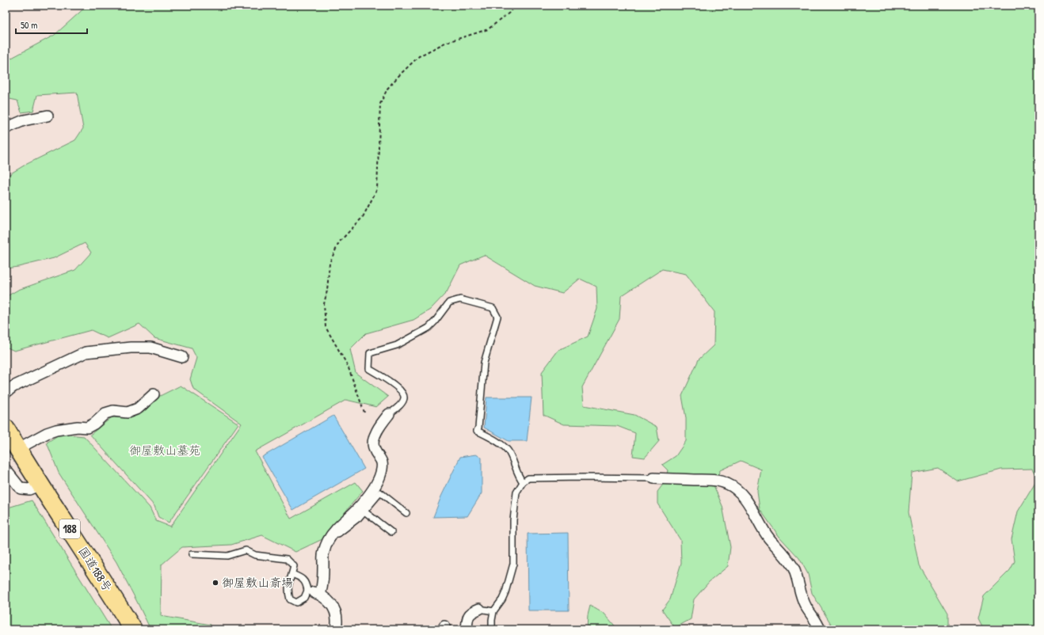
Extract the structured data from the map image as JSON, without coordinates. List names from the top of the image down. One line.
{"streets":{"highway":["188","国道188号"]},"parks":["御屋敷山墓苑"],"places":["御屋敷山斎場"],"scale_bar":"50 m"}
